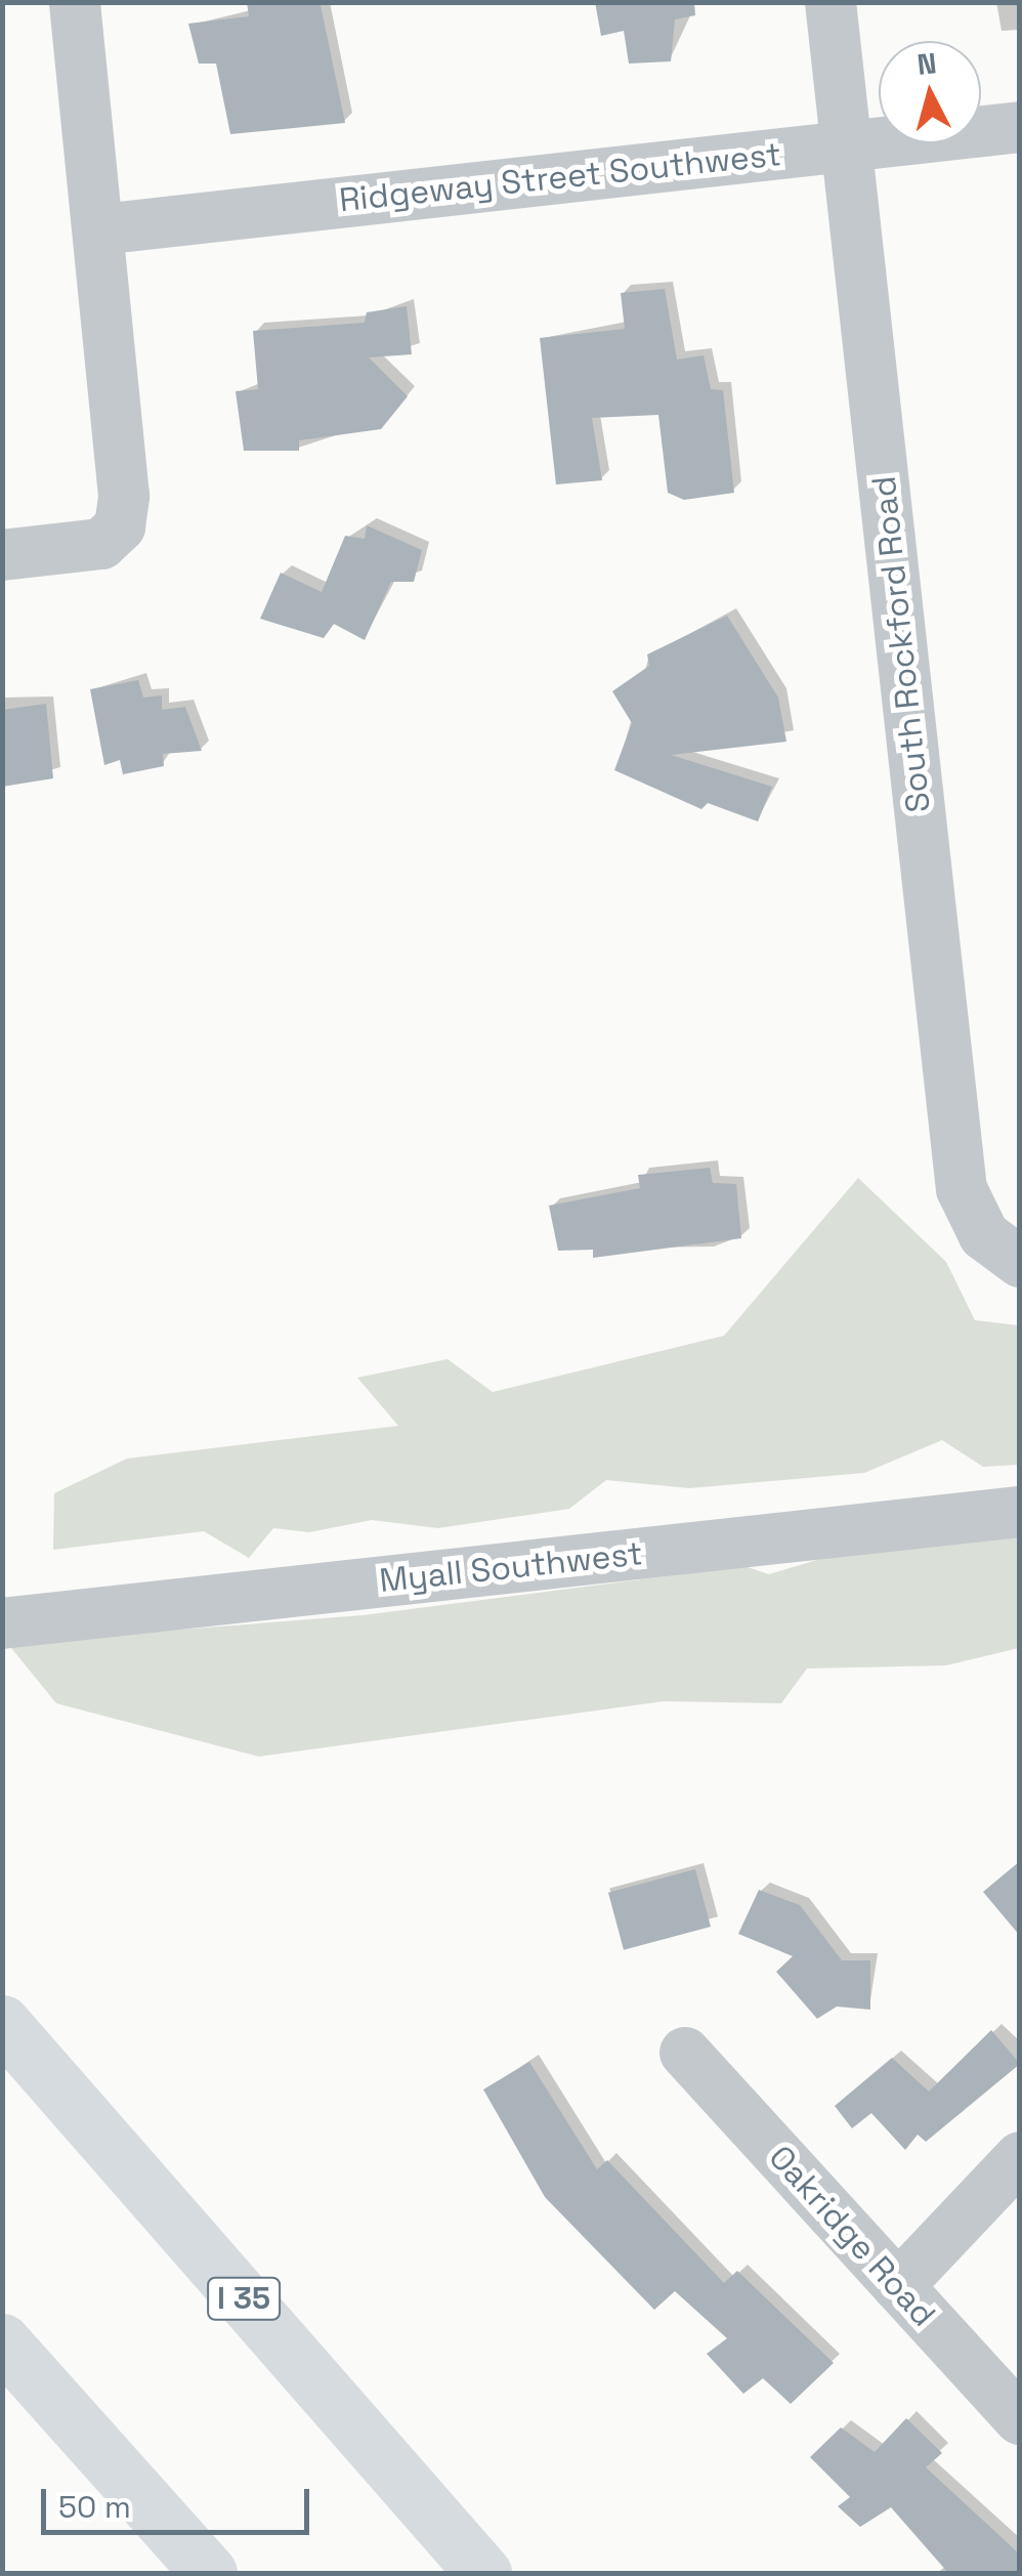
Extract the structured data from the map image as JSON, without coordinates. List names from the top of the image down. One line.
{"streets":{"highway":["I 35"],"street":["Ridgeway Street Southwest","South Rockford Road","Myall Southwest","Oakridge Road"]},"crossings":[["Ridgeway Street Southwest","South Rockford Road"]],"scale_bar":"50 m","north":"top"}
